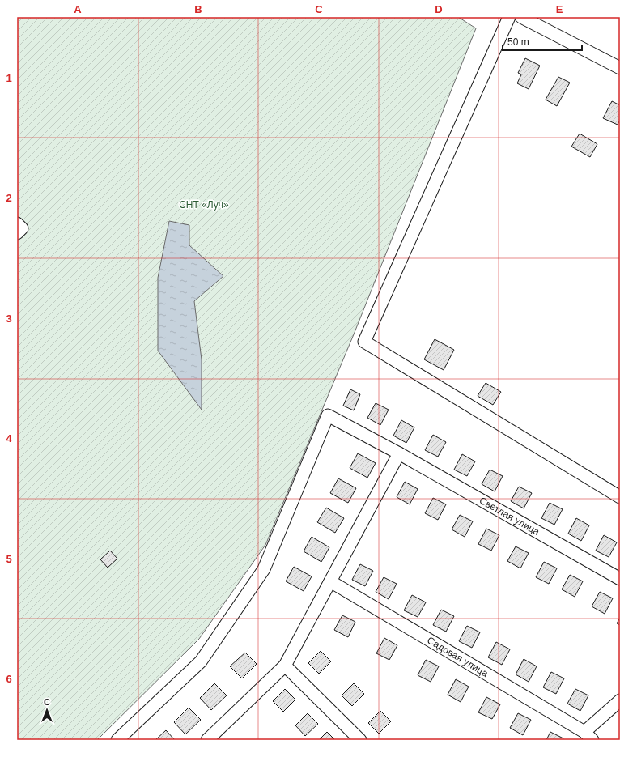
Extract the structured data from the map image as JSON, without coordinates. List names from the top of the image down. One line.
{"streets":{"street":["Светлая улица","Садовая улица"]},"parks":["СНТ «Луч»"],"scale_bar":"50 m","north":"top","grid":{"columns":["A","B","C","D","E"],"rows":["1","2","3","4","5","6"]}}
